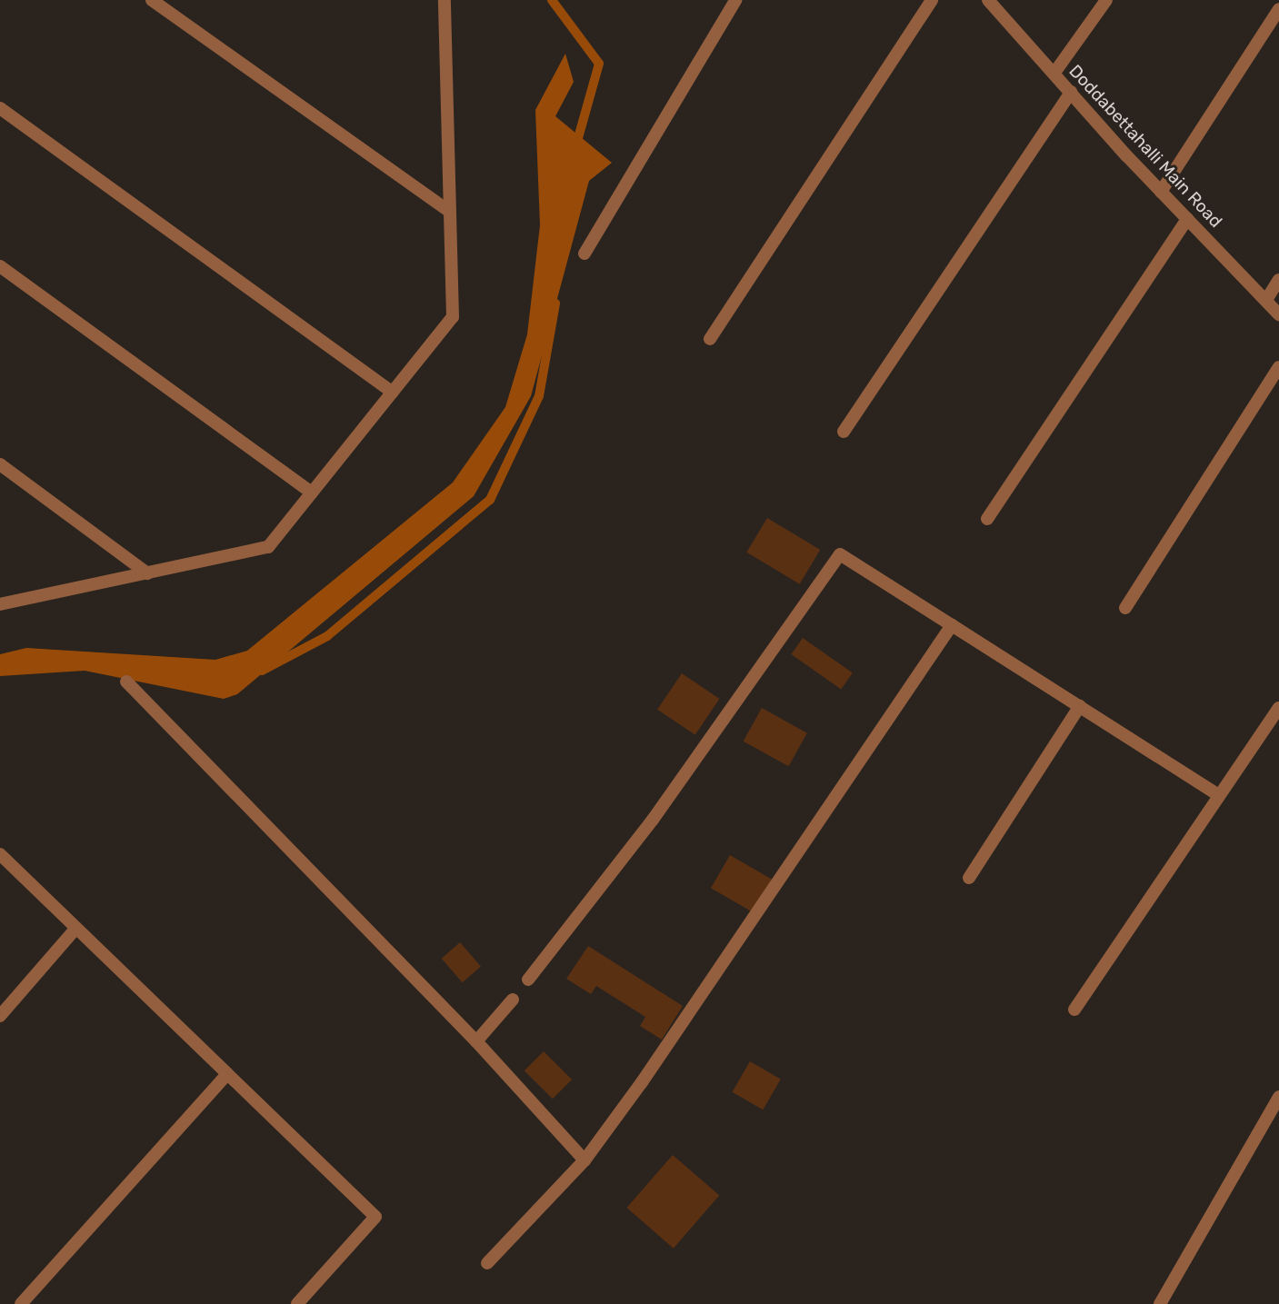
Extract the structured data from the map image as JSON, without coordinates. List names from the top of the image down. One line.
{"streets":{"street":["Doddabettahalli Main Road"]}}
